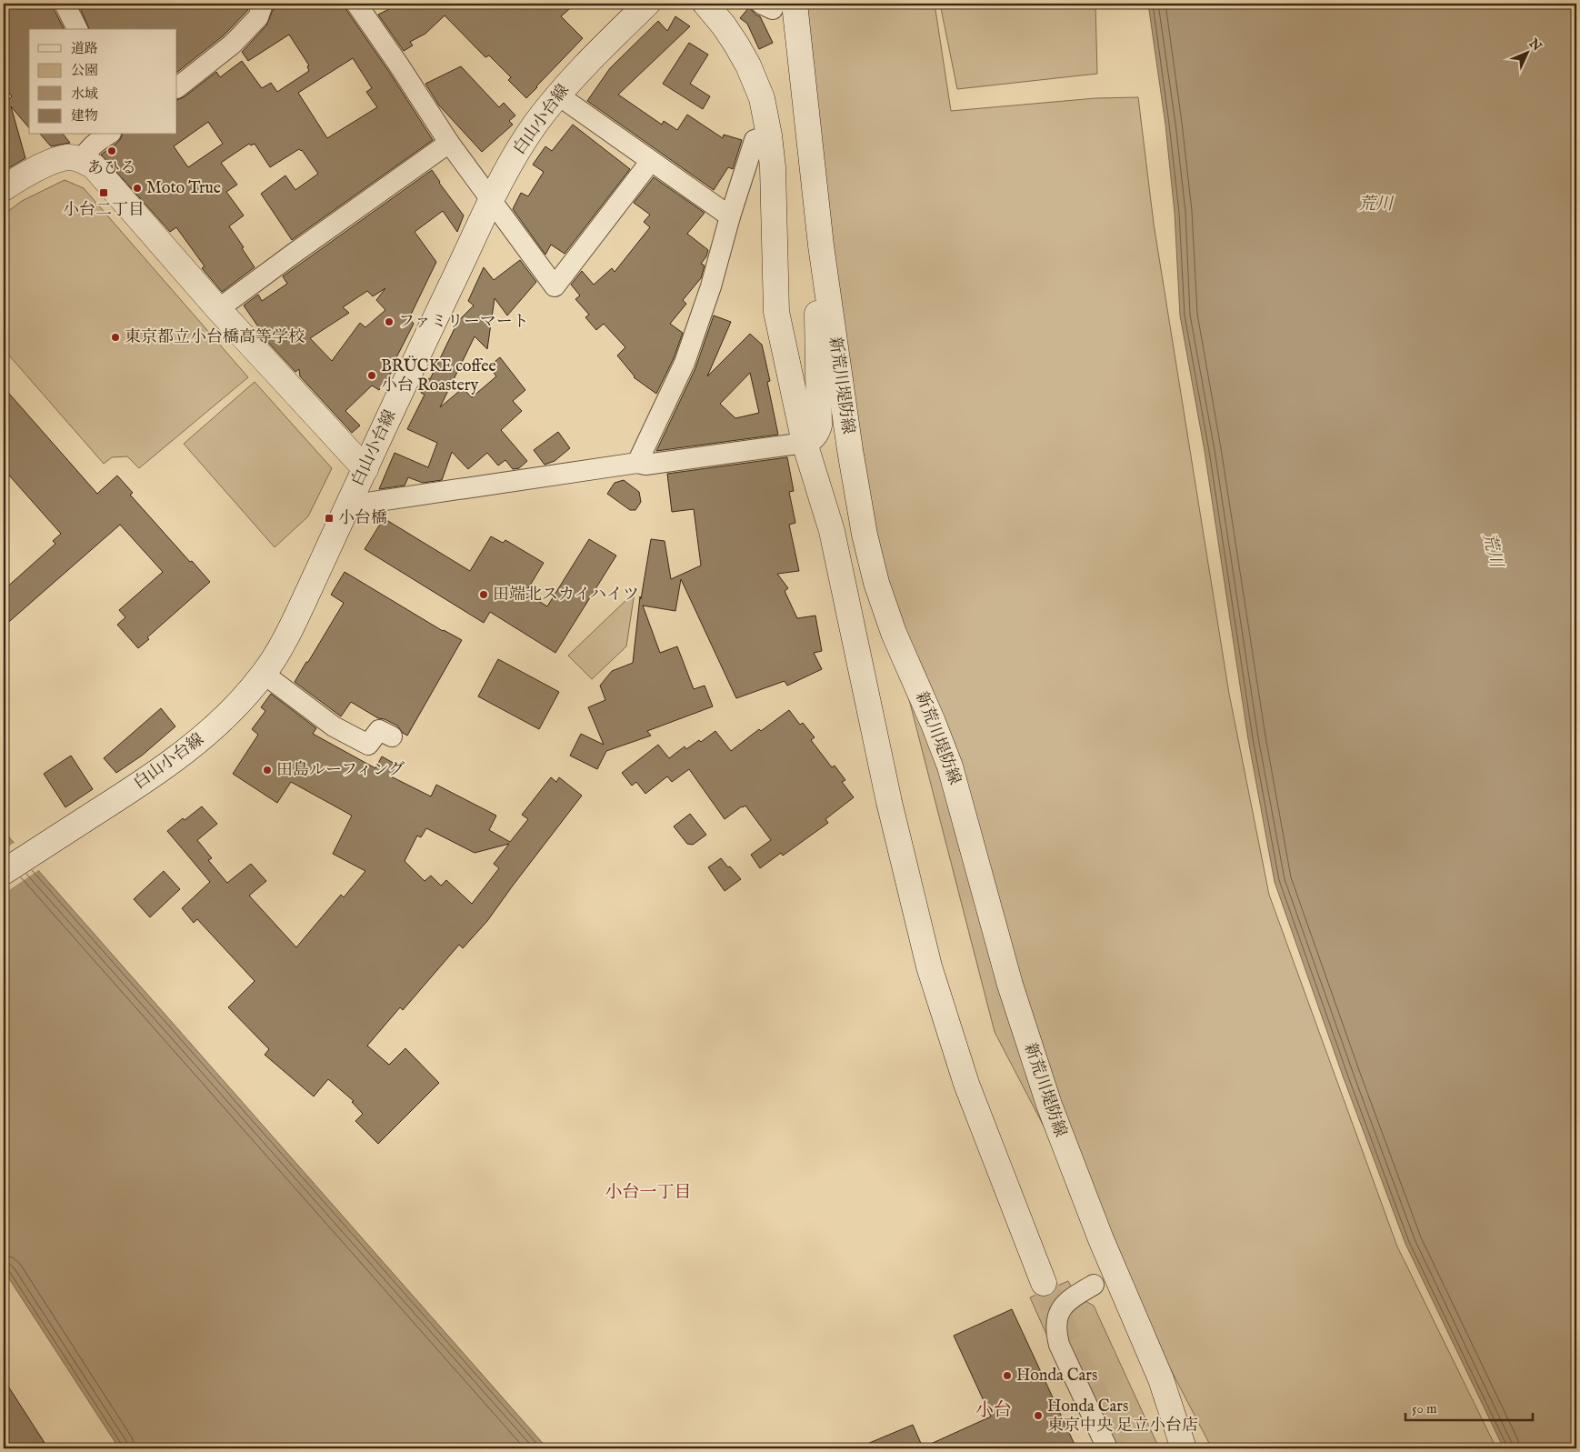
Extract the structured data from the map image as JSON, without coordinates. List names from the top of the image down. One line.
{"streets":{"main road":["白山小台線","新荒川堤防線"]},"districts":["小台一丁目","小台"],"water":["荒川"],"places":{"other":["あひる","Moto True","ファミリーマート","東京都立小台橋高等学校","BRÜCKE coffee 小台 Roastery","田端北スカイハイツ","田島ルーフィング","Honda Cars","Honda Cars 東京中央 足立小台店"],"transit":["小台二丁目","小台橋"]},"legend":["道路","公園","水域","建物"],"scale_bar":"50 m","north":"top right"}
